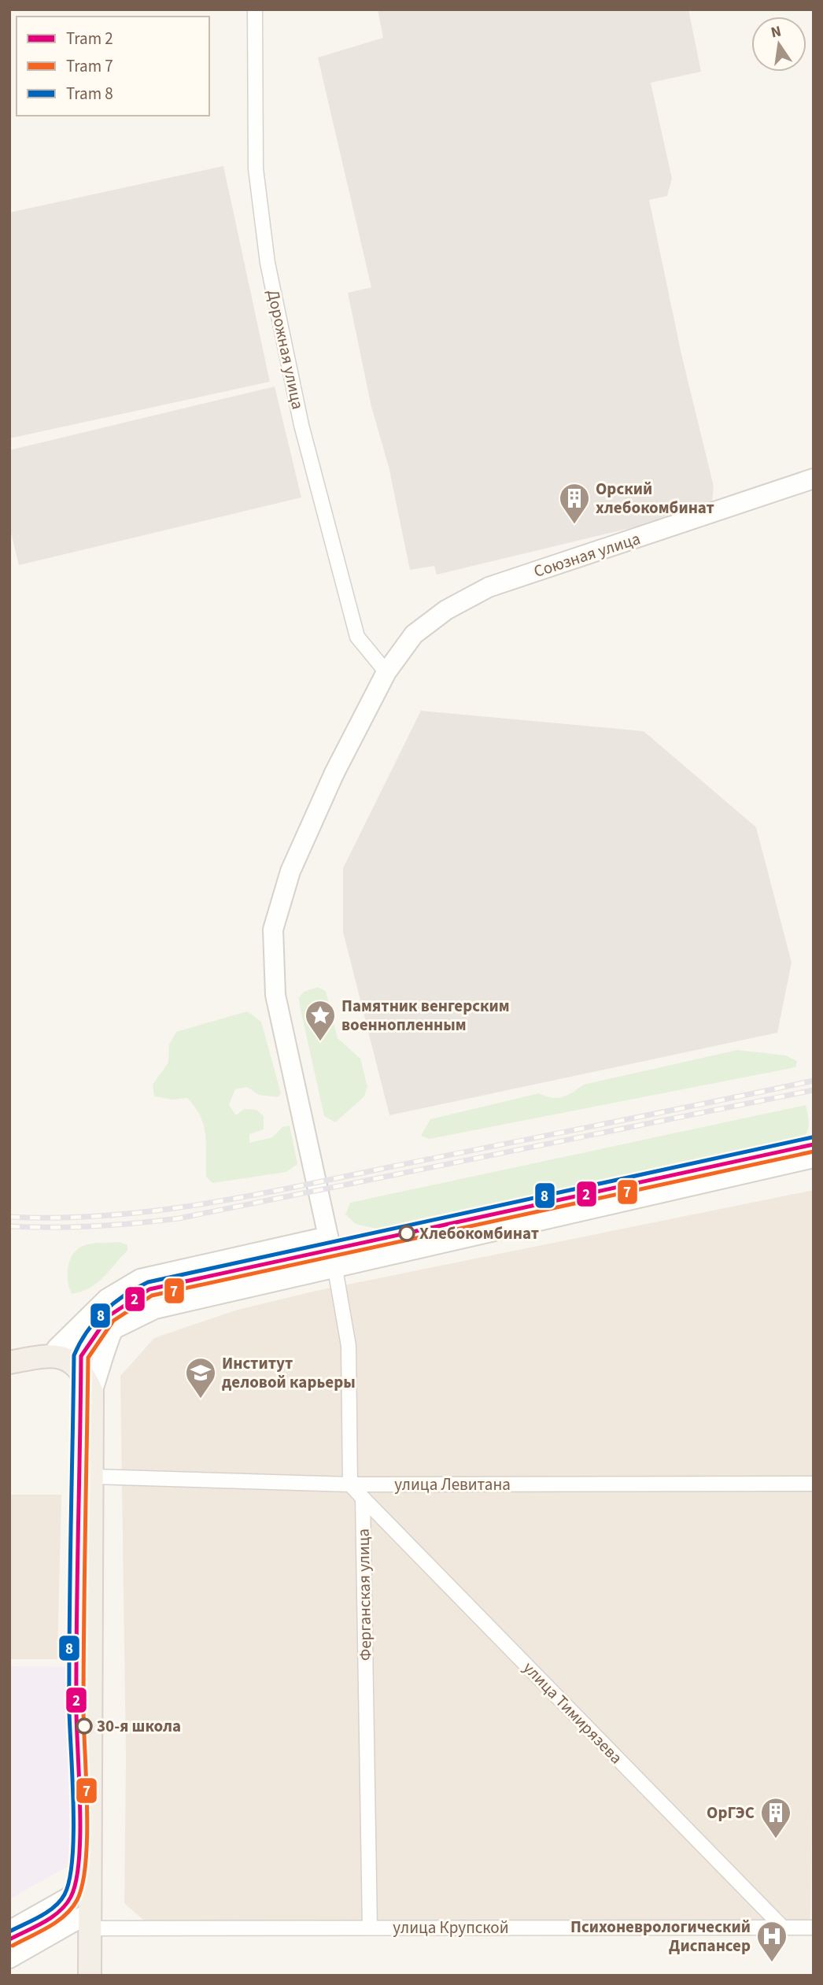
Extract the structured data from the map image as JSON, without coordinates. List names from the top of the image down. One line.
{"streets":{"main road":["Союзная улица"],"street":["Дорожная улица","улица Левитана","Ферганская улица","улица Тимирязева","улица Крупской"]},"crossings":[["Дорожная улица","Союзная улица"],["Ферганская улица","улица Тимирязева"],["Ферганская улица","улица Крупской"],["улица Тимирязева","улица Крупской"]],"places":{"building":["Орский хлебокомбинат","ОрГЭС"],"place":["Памятник венгерским военнопленным"],"other":["Хлебокомбинат","30-я школа"],"school or university":["Институт деловой карьеры"],"hospital":["Психоневрологический Диспансер"]},"lines":["tram line 8","tram line 2","tram line 7"],"legend":["Tram 2","Tram 7","Tram 8"],"north":"top"}
